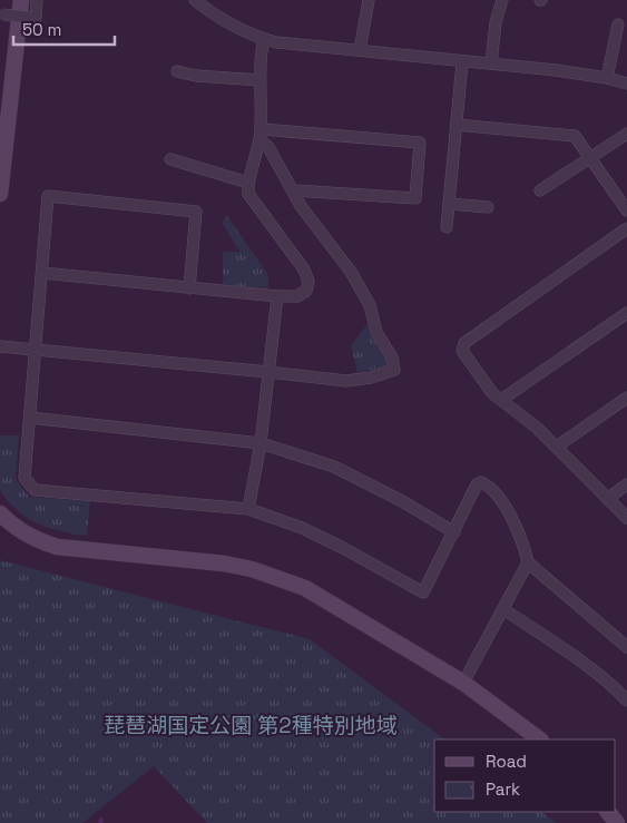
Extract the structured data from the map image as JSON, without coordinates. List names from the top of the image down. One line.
{"parks":["琵琶湖国定公園 第2種特別地域"],"legend":["Road","Park"],"scale_bar":"50 m"}
